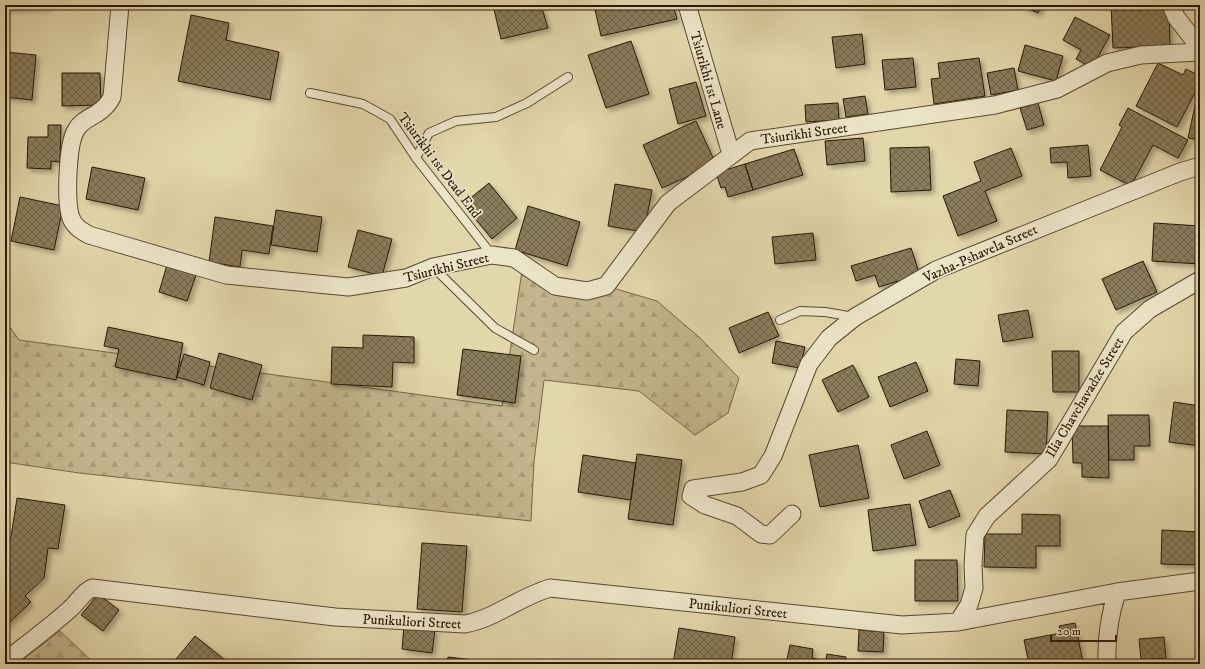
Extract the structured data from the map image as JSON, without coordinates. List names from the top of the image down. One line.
{"streets":{"street":["Tsiurikhi 1st Lane","Tsiurikhi Street","Vazha-Pshavela Street","Ilia Chavchavadze Street","Punikuliori Street"],"lane":["Tsiurikhi 1st Dead End"]},"crossings":[["Tsiurikhi 1st Lane","Tsiurikhi Street"],["Tsiurikhi Street","Tsiurikhi 1st Dead End"],["Ilia Chavchavadze Street","Punikuliori Street"]],"scale_bar":"20 m"}
